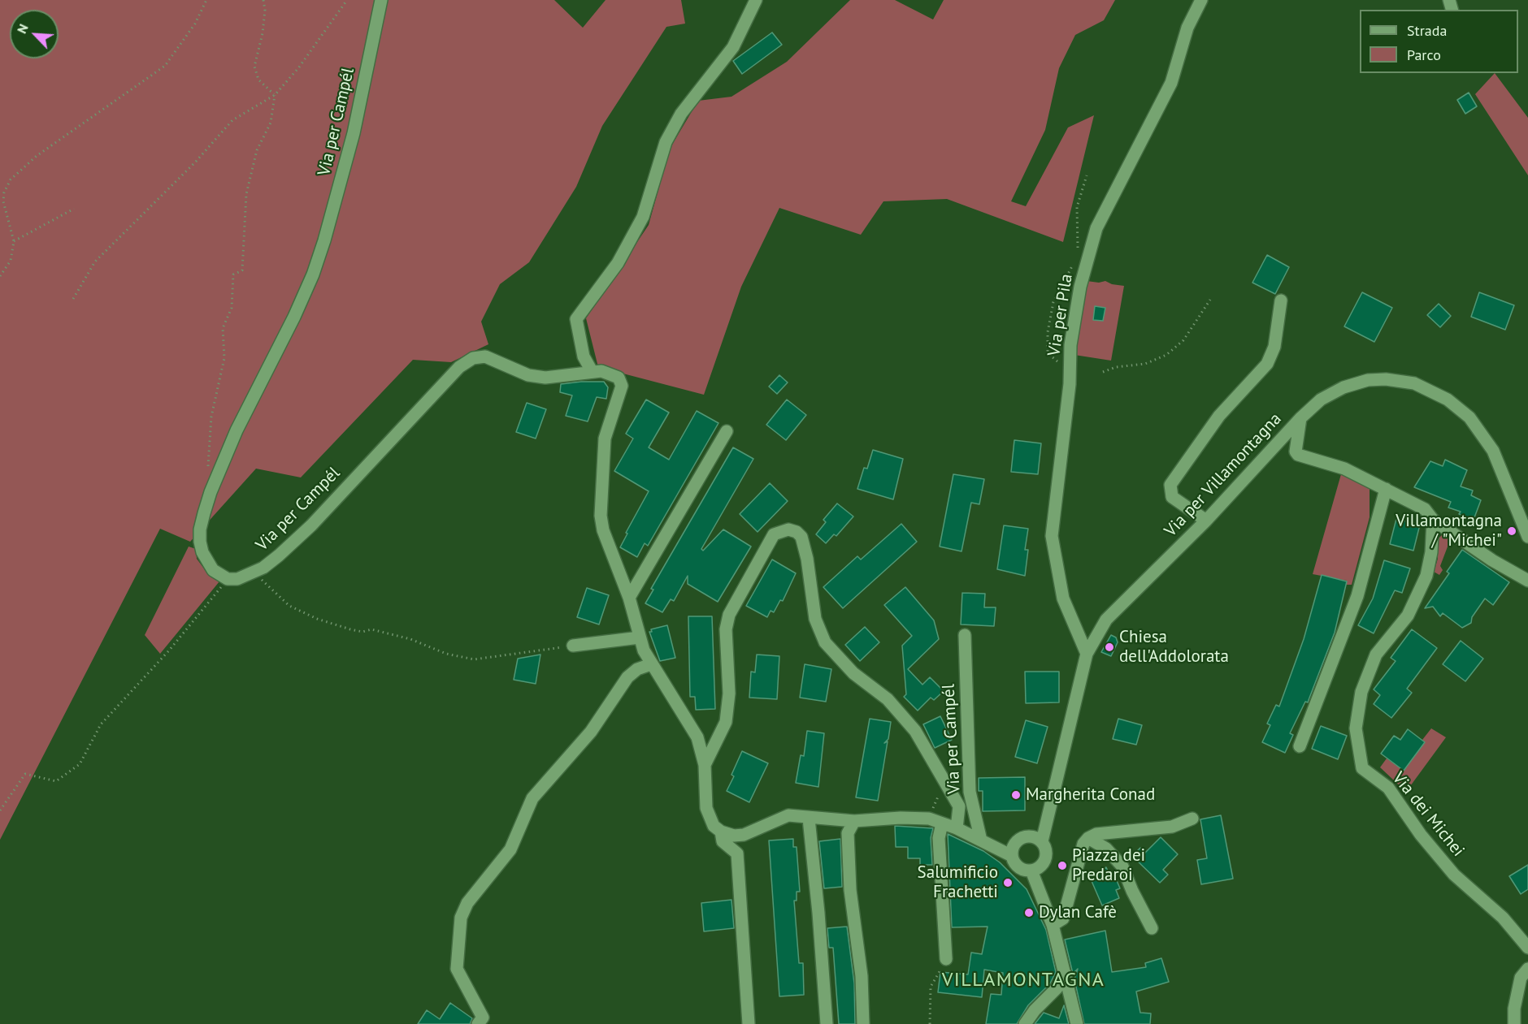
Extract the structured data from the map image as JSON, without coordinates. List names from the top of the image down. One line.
{"streets":{"street":["Via per Campél","Via per Pila","Via per Villamontagna","Via dei Michei"]},"crossings":[["Via per Pila","Via per Villamontagna"]],"districts":["VILLAMONTAGNA"],"places":["Villamontagna / \"Michei\"","Chiesa dell'Addolorata","Margherita Conad","Piazza dei Predaroi","Salumificio Frachetti","Dylan Cafè"],"legend":["Strada","Parco"],"north":"top left"}
